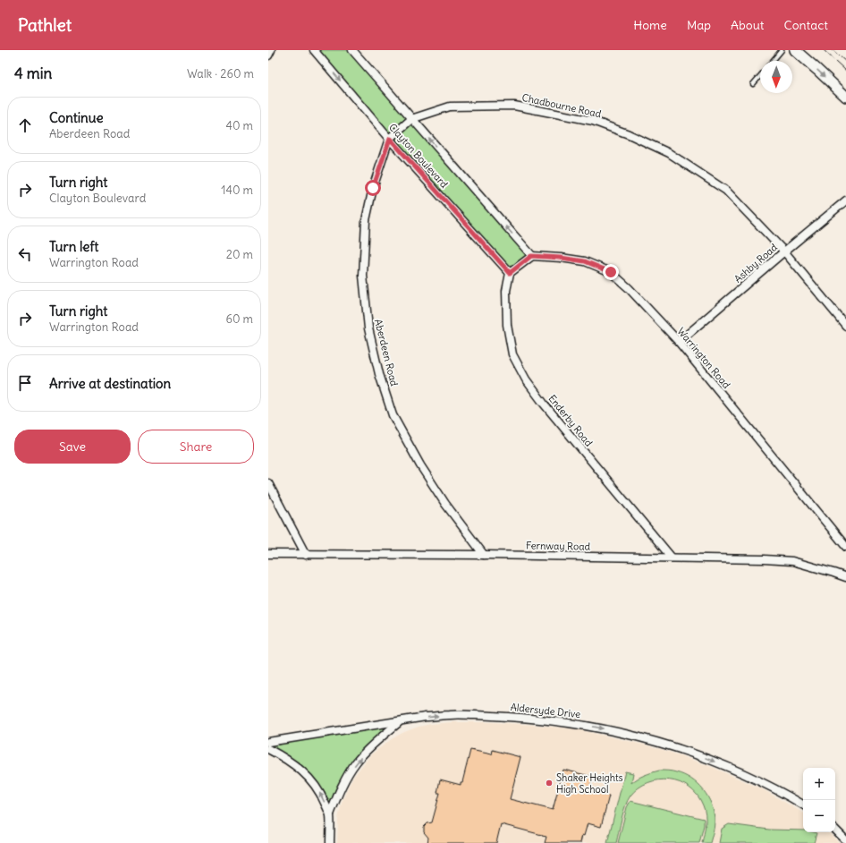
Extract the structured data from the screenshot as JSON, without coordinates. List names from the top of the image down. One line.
{"streets":{"street":["Chadbourne Road","Clayton Boulevard","Ashby Road","Aberdeen Road","Warrington Road","Enderby Road","Fernway Road","Aldersyde Drive"]},"crossings":[["Chadbourne Road","Clayton Boulevard"],["Chadbourne Road","Ashby Road"],["Chadbourne Road","Aberdeen Road"],["Clayton Boulevard","Aberdeen Road"],["Clayton Boulevard","Warrington Road"],["Clayton Boulevard","Enderby Road"],["Ashby Road","Warrington Road"],["Aberdeen Road","Fernway Road"],["Enderby Road","Fernway Road"]],"one_way":["Aldersyde Drive"],"places":["Shaker Heights High School"],"north":"bottom","page":{"header":"Pathlet","nav":["Home","Map","About","Contact"],"heading":["4 min","Walk · 260 m"],"list":[["Continue","Aberdeen Road","40 m"],["Turn right","Clayton Boulevard","140 m"],["Turn left","Warrington Road","20 m"],["Turn right","Warrington Road","60 m"],"Arrive at destination"],"buttons":["Save","Share"],"map_buttons":["+","−"]}}
